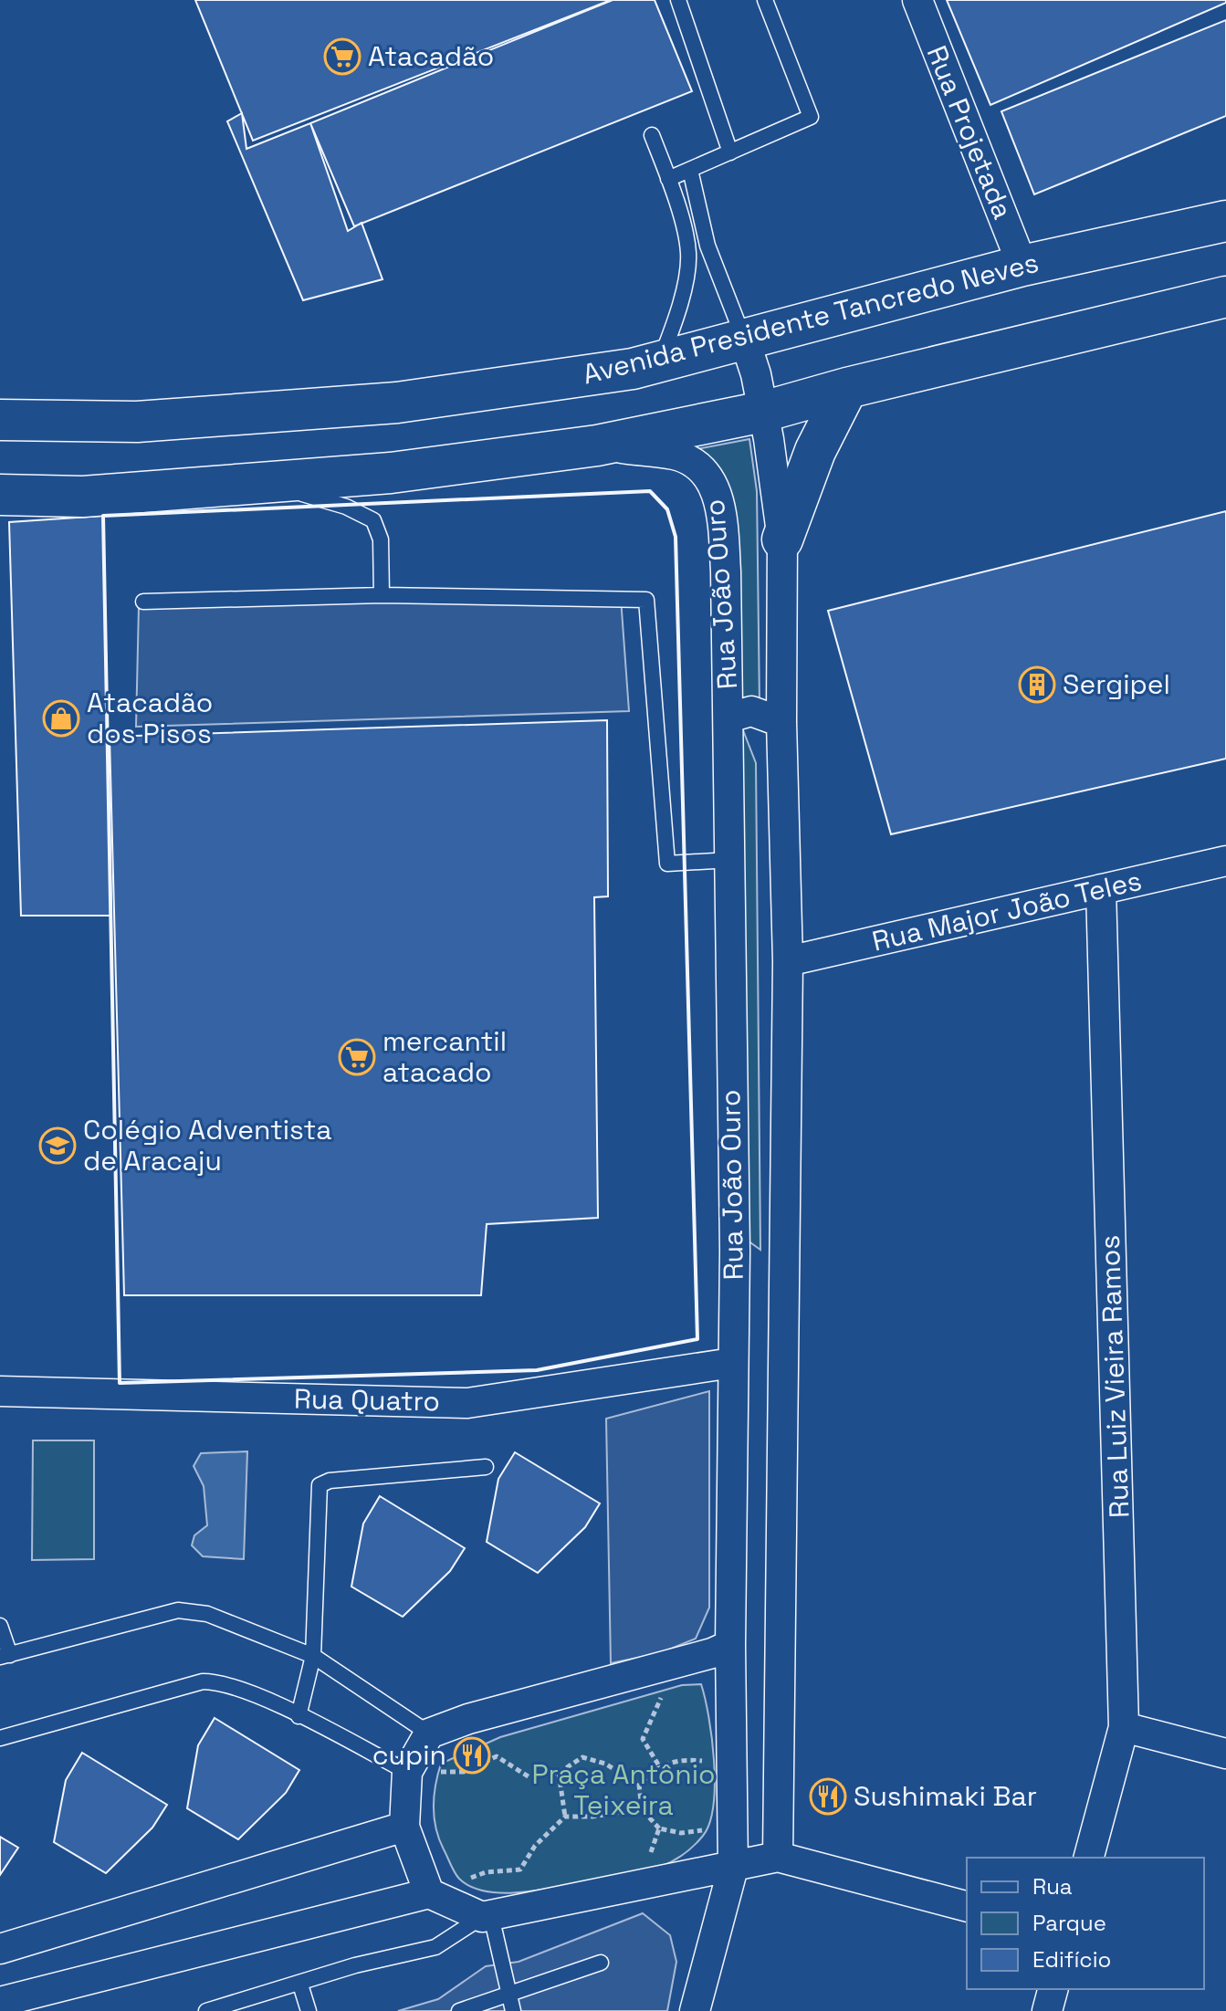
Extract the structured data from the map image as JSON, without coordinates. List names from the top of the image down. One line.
{"streets":{"main road":["Avenida Presidente Tancredo Neves"],"street":["Rua Projetada","Rua João Ouro","Rua Major João Teles","Rua Luiz Vieira Ramos","Rua Quatro"]},"crossings":[["Rua Projetada","Avenida Presidente Tancredo Neves"],["Avenida Presidente Tancredo Neves","Rua João Ouro"],["Rua João Ouro","Rua Major João Teles"],["Rua João Ouro","Rua Quatro"],["Rua Major João Teles","Rua Luiz Vieira Ramos"]],"parks":["Praça Antônio Teixeira"],"places":{"supermarket":["Atacadão","mercantil atacado"],"building":["Sergipel"],"shop":["Atacadão dos Pisos"],"school or university":["Colégio Adventista de Aracaju"],"restaurant":["cupin","Sushimaki Bar"]},"legend":["Rua","Parque","Edifício"]}
